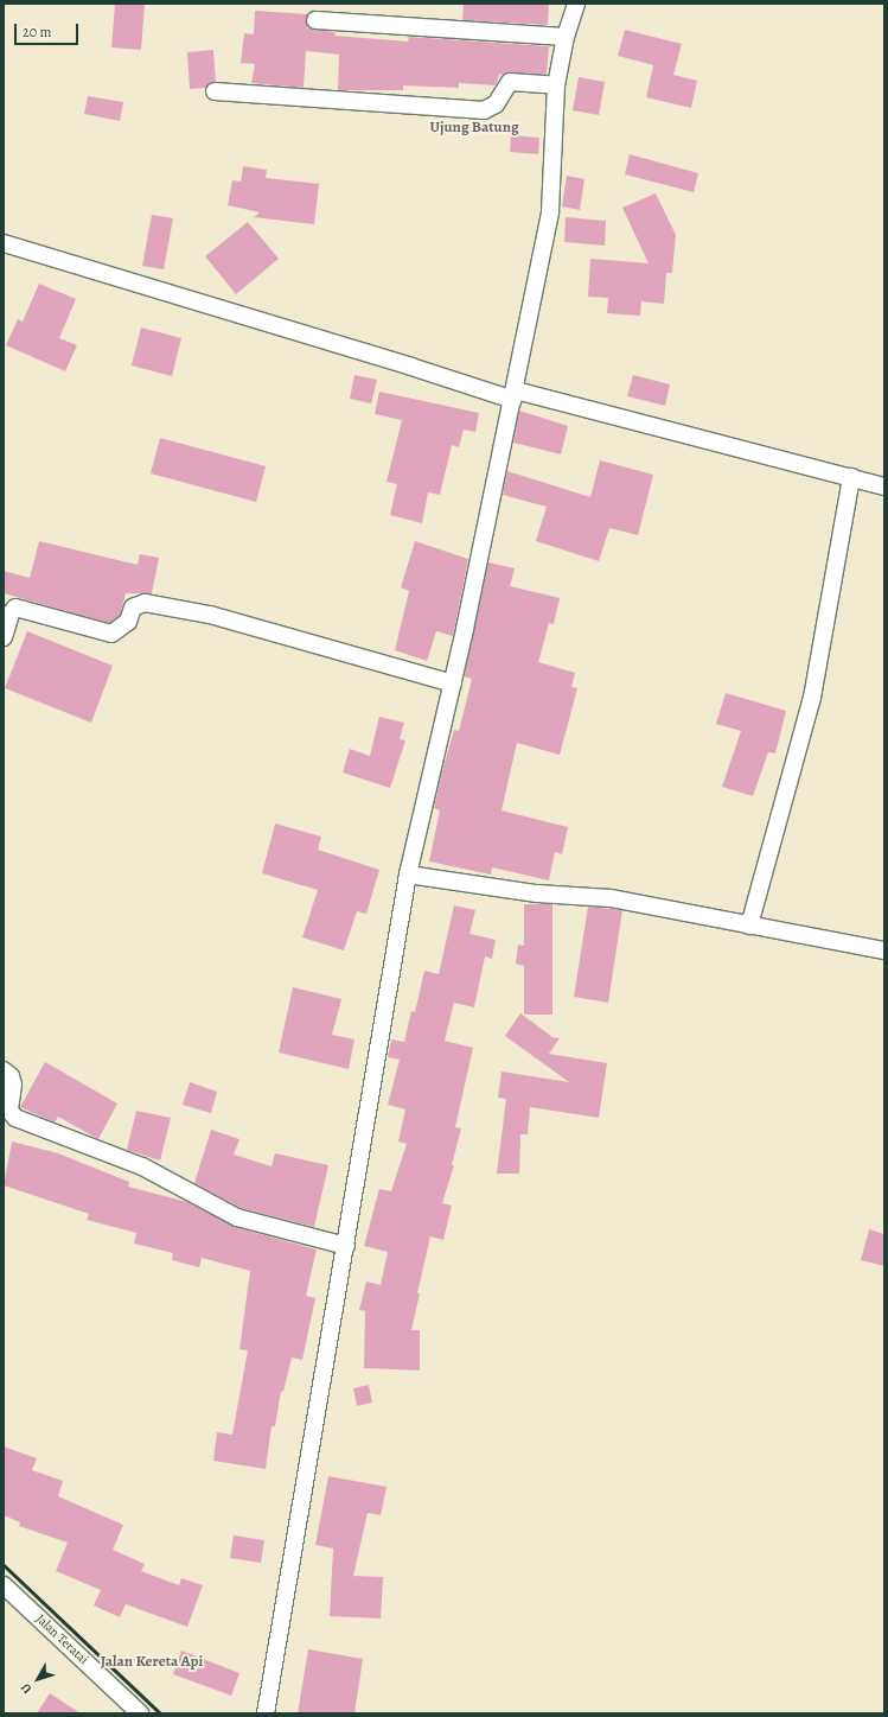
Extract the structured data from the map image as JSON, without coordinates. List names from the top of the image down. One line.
{"streets":{"street":["Jalan Teratai"]},"districts":["Ujung Batung","Jalan Kereta Api"],"scale_bar":"20 m","north":"bottom left"}
